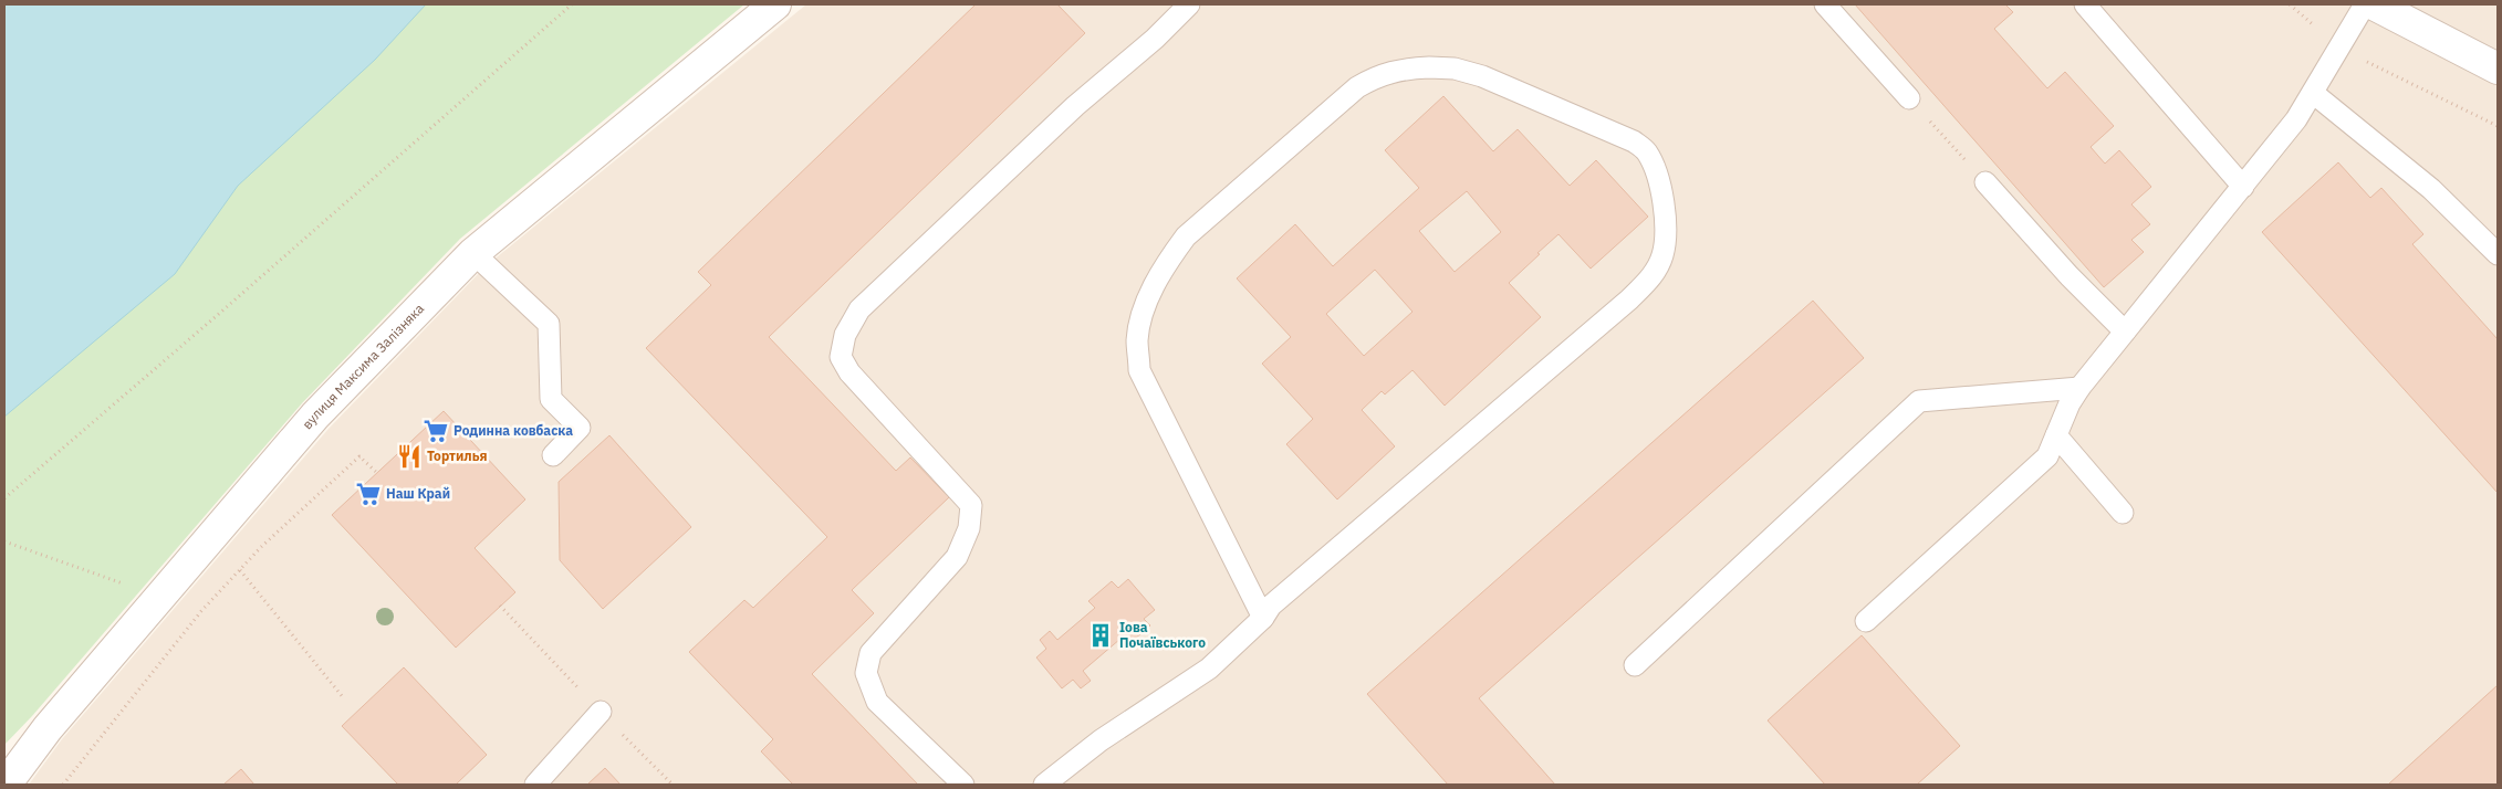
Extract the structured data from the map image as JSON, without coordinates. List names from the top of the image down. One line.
{"streets":{"street":["вулиця Максима Залізняка"]},"places":{"supermarket":["Родинна ковбаска","Наш Край"],"restaurant":["Тортилья"],"building":["Іова Почаївського"]}}
